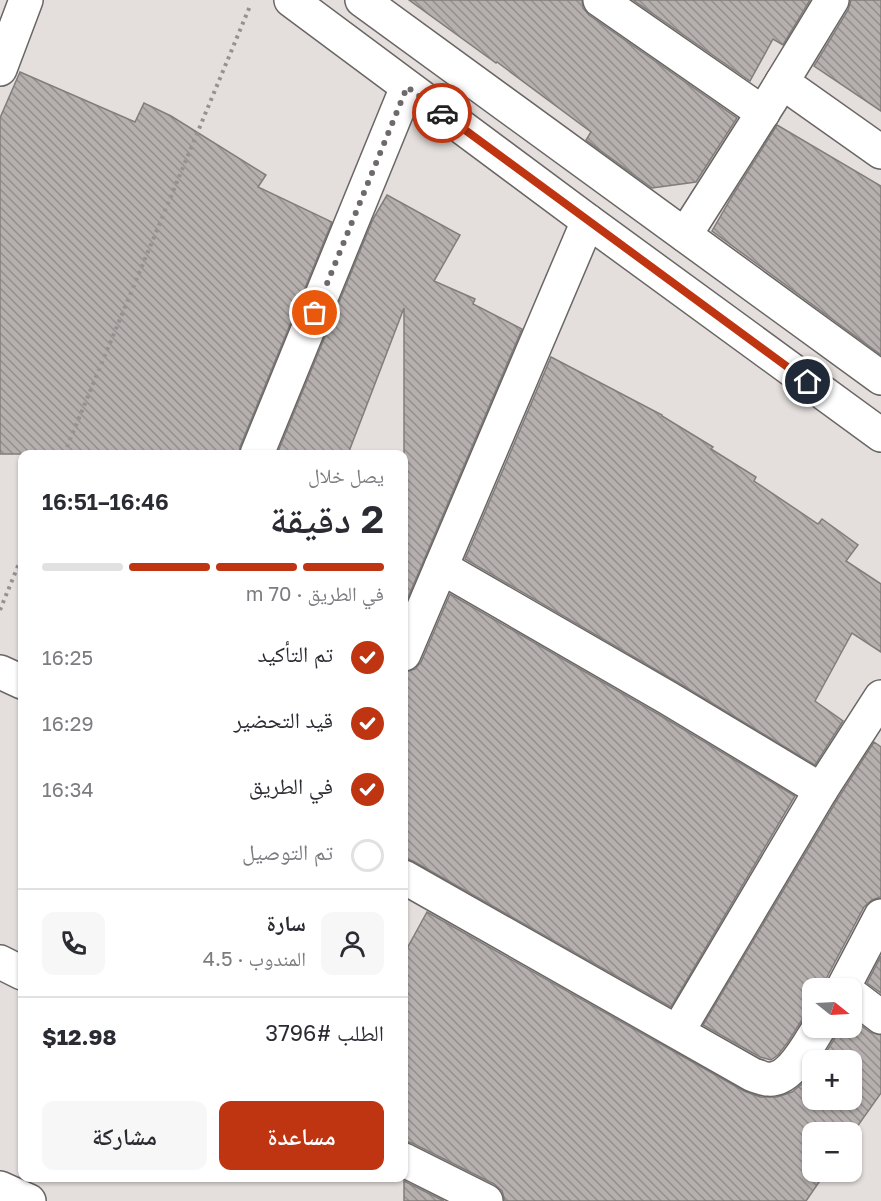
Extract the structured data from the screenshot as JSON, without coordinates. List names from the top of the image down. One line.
{"north":"right","page":{"heading":["2 دقيقة","يصل خلال","16:46–16:51"],"panel":["سارة","المندوب · 4.5","الطلب #3796","$12.98"],"bar":"في الطريق · 70 m","list":[["تم التأكيد","16:25"],["قيد التحضير","16:29"],["في الطريق","16:34"],"تم التوصيل"],"map_buttons":["+","−"],"buttons":["مساعدة","مشاركة"]}}
